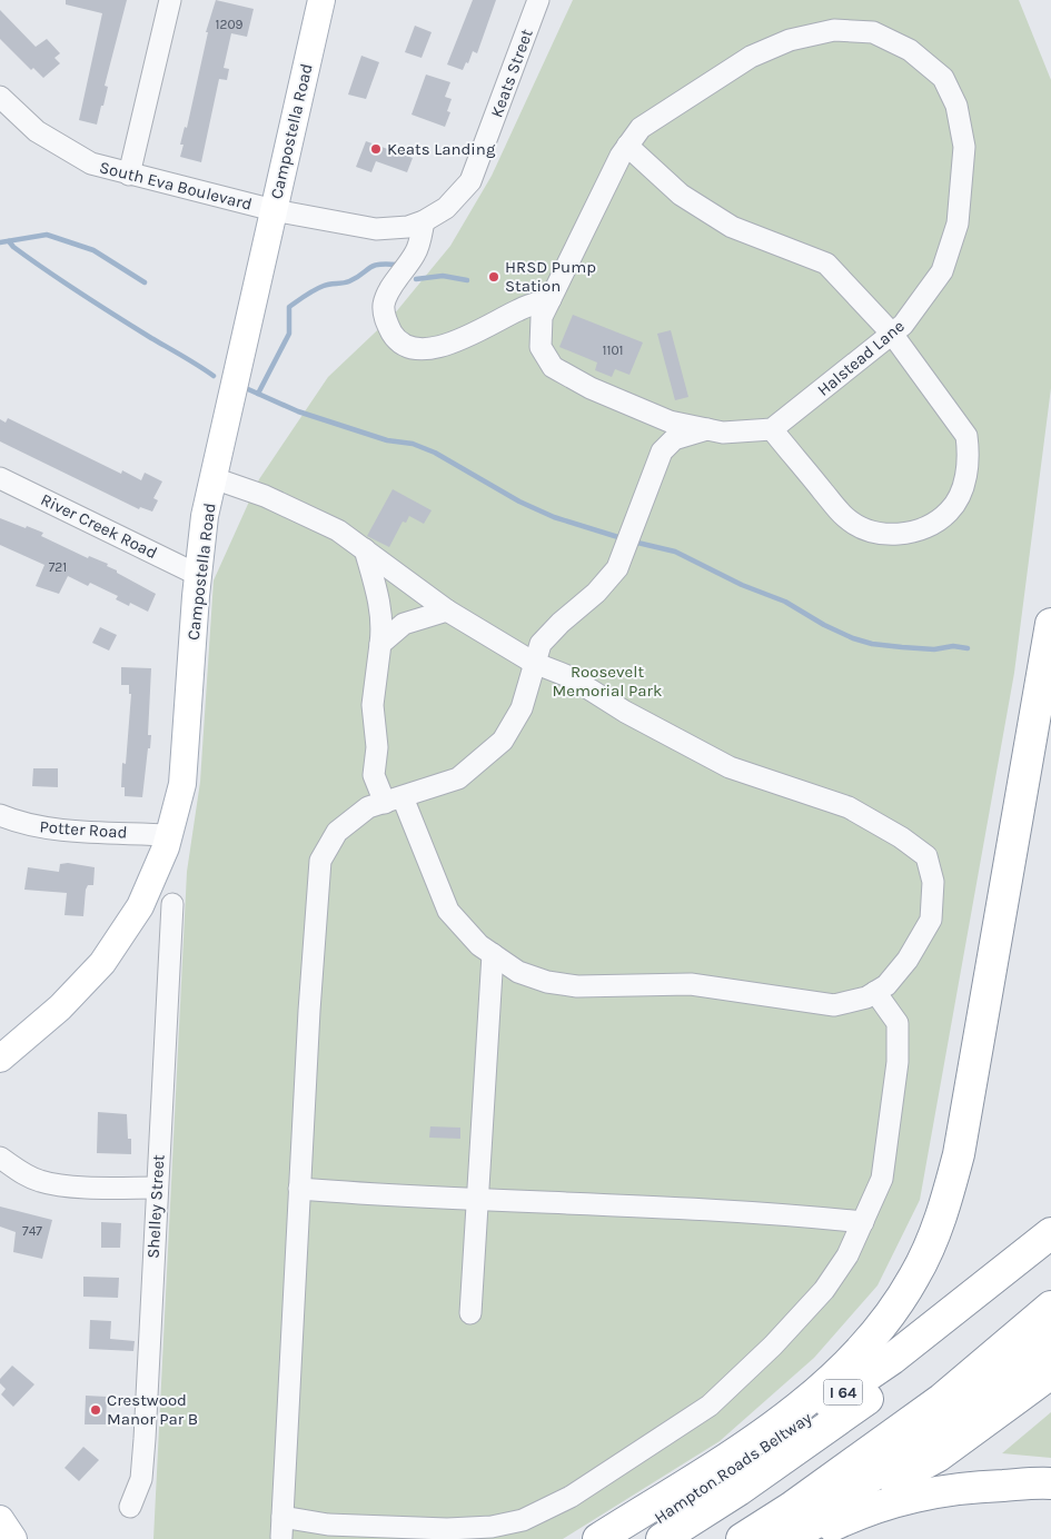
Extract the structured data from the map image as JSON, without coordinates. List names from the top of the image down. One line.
{"streets":{"highway":["I 64","Hampton Roads Beltway"],"main road":["Campostella Road"],"street":["Keats Street","South Eva Boulevard","Halstead Lane","River Creek Road","Potter Road","Shelley Street"]},"crossings":[["Keats Street","Campostella Road"],["Keats Street","South Eva Boulevard"],["Campostella Road","South Eva Boulevard"],["Campostella Road","River Creek Road"],["Campostella Road","Potter Road"]],"parks":["Roosevelt Memorial Park"],"places":["Keats Landing","HRSD Pump Station","Crestwood Manor Par B"],"house_numbers":["1209","1101","721","747"]}
